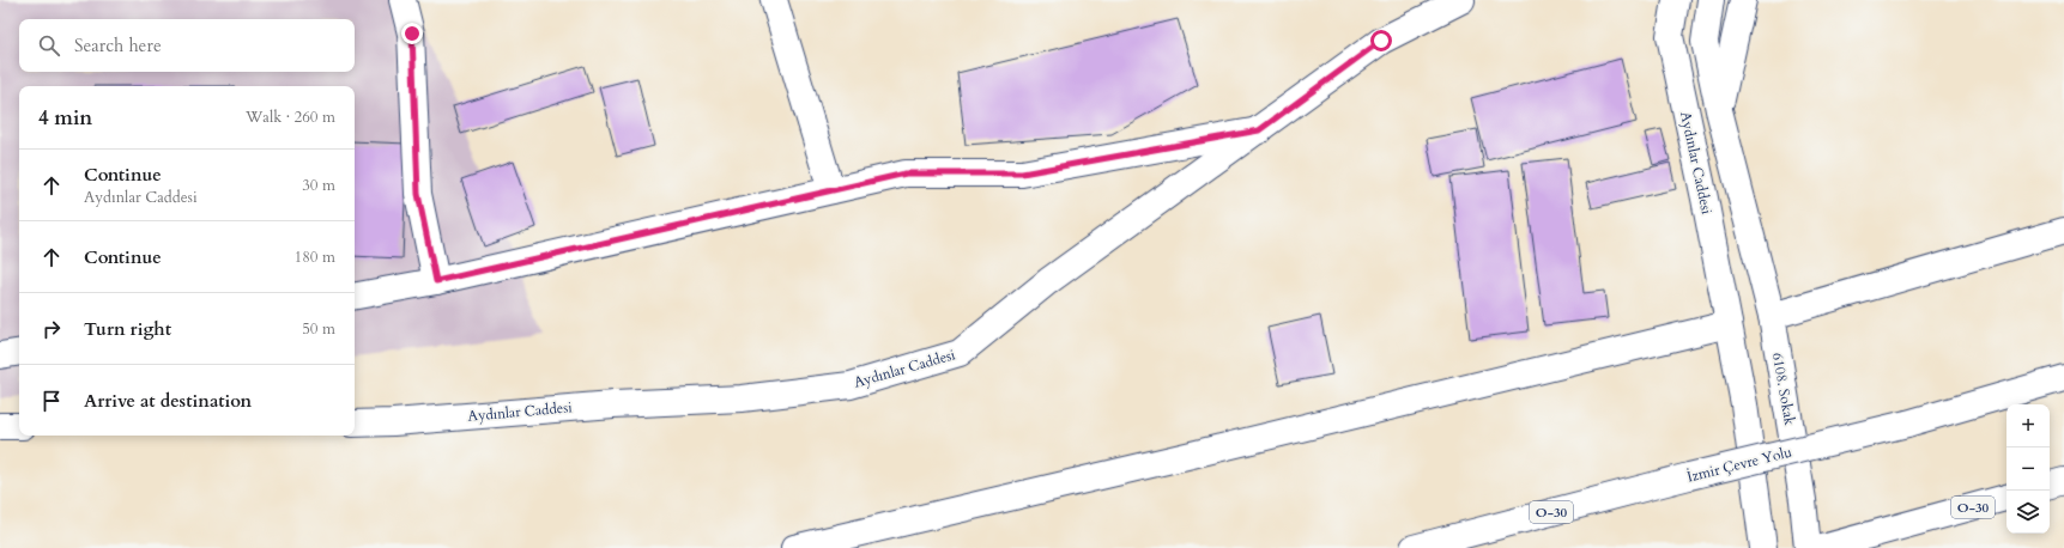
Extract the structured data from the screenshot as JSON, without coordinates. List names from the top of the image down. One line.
{"streets":{"main road":["Aydınlar Caddesi","6108. Sokak","İzmir Çevre Yolu","O-30"]},"page":{"search":"Search here","heading":["4 min","Walk · 260 m"],"list":[["Continue","Aydınlar Caddesi","30 m"],["Continue","180 m"],["Turn right","50 m"],"Arrive at destination"],"map_buttons":["+","−"]}}
